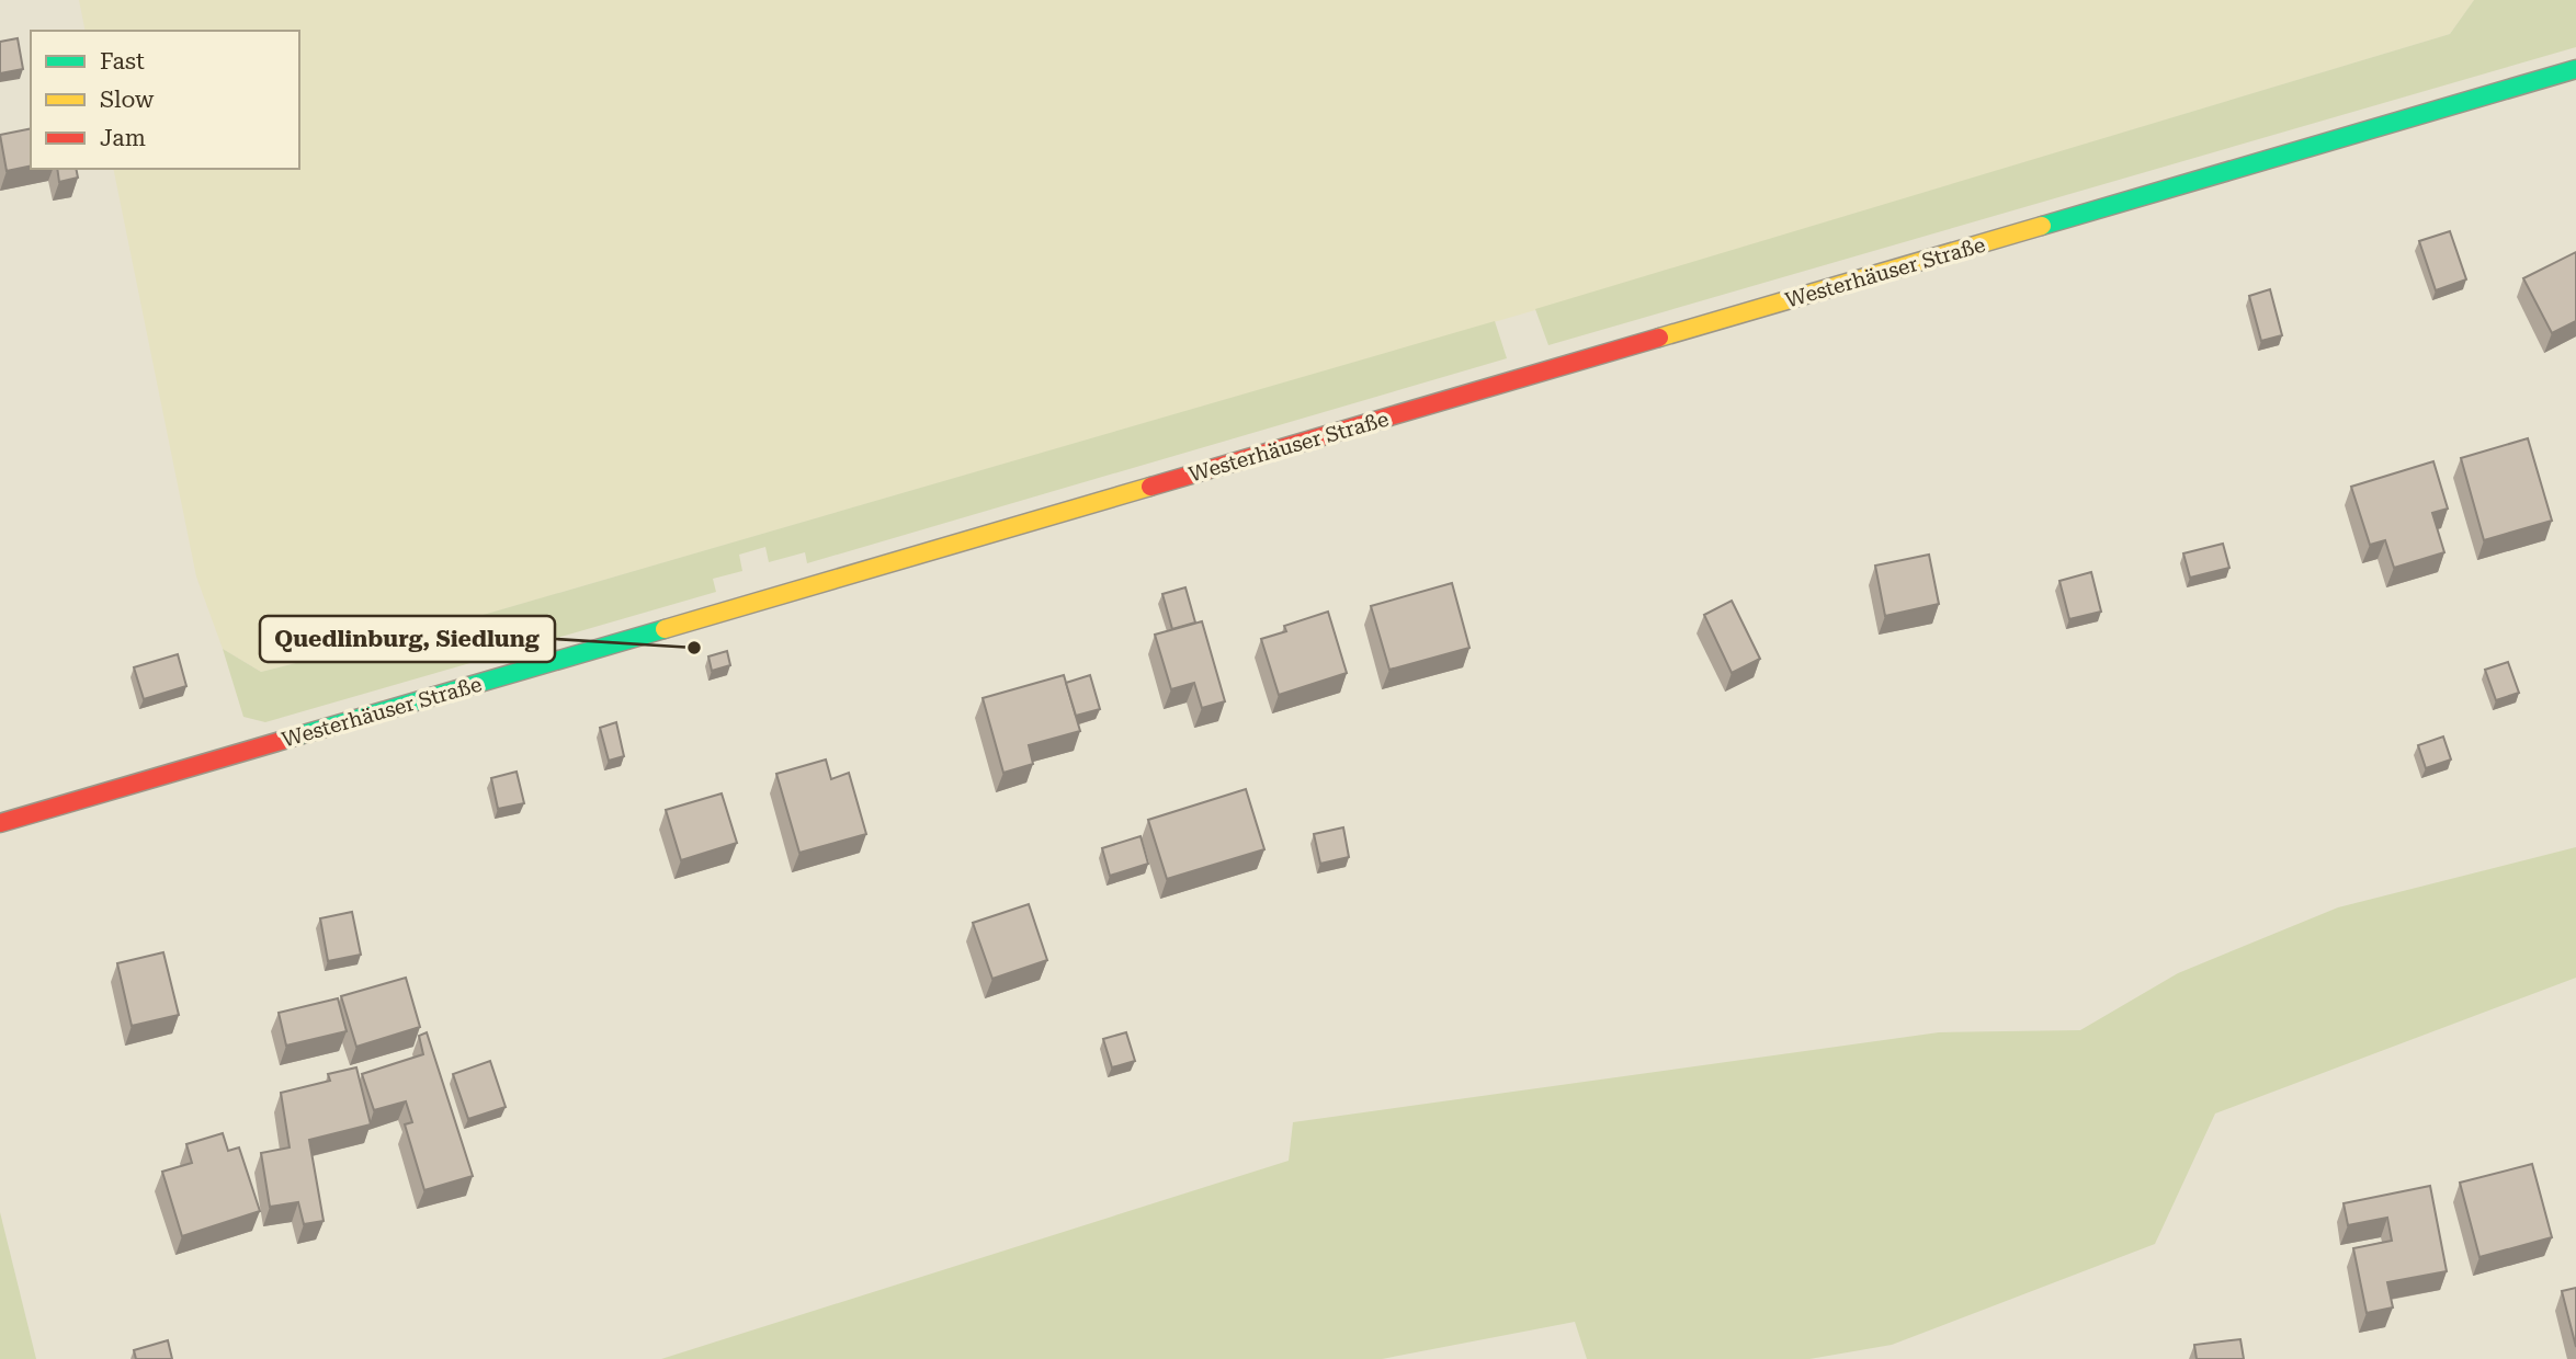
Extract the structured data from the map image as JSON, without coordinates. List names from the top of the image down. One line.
{"streets":{"main road":["Westerhäuser Straße"]},"places":["Quedlinburg, Siedlung"],"legend":["Fast","Slow","Jam"]}
